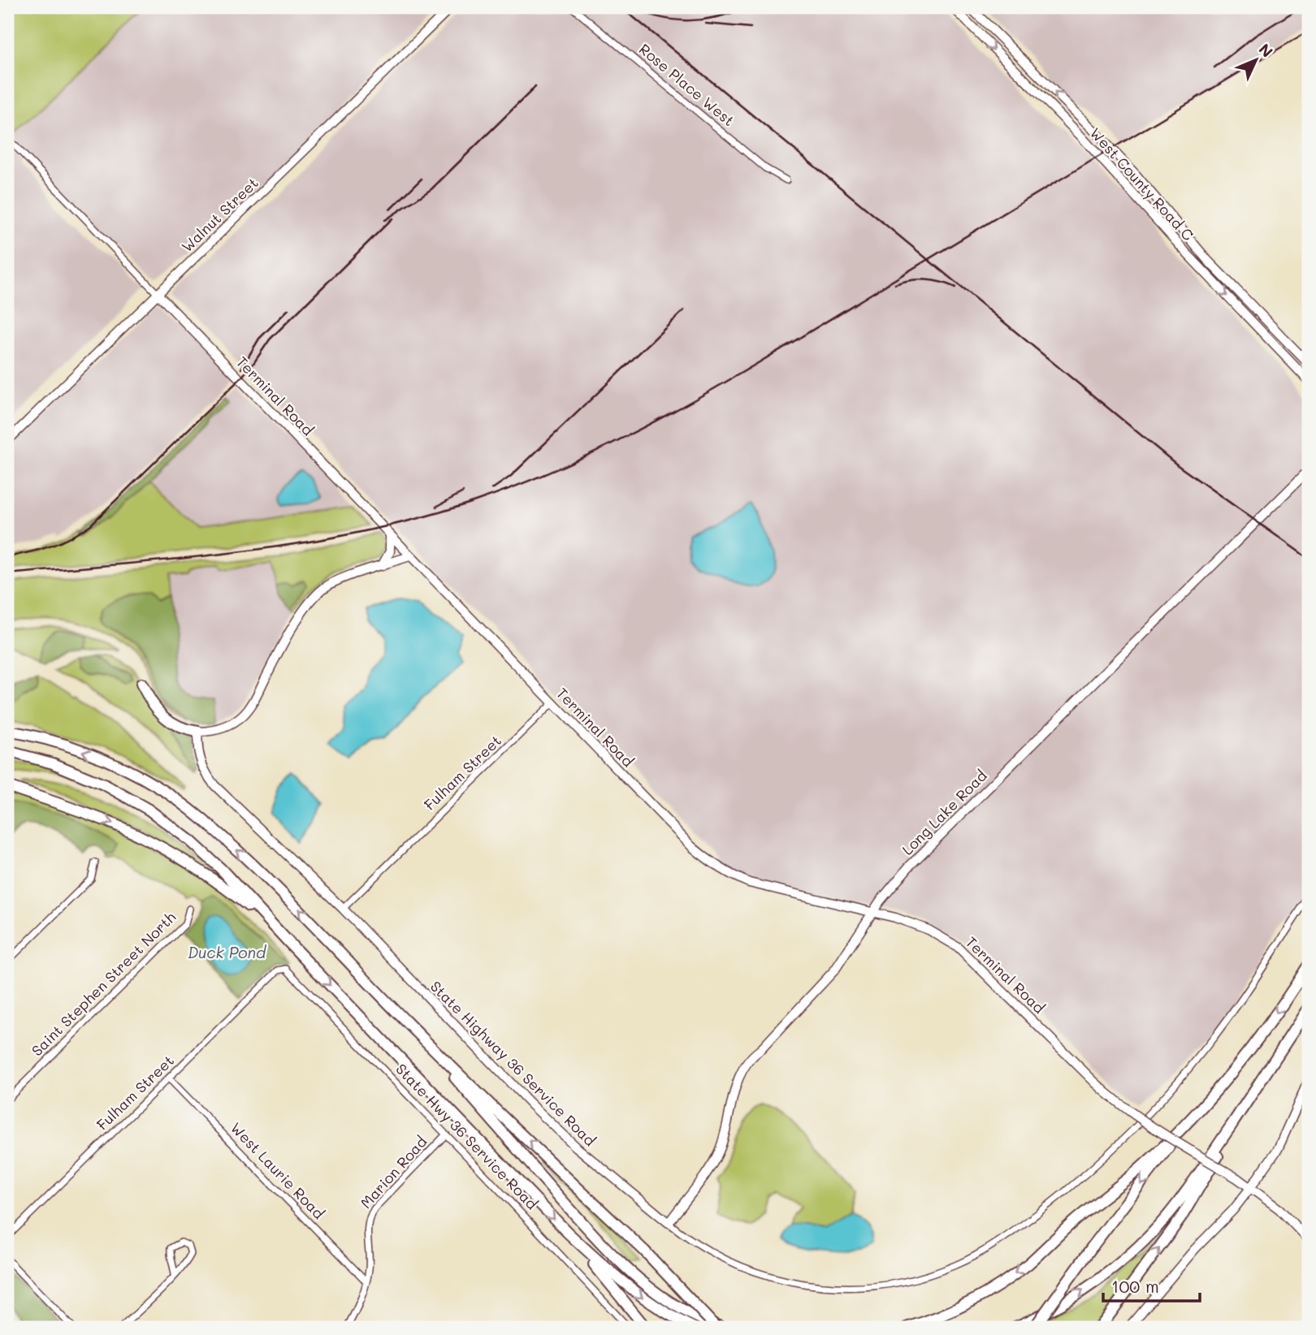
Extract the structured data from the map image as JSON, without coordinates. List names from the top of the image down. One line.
{"streets":{"street":["Rose Place West","West County Road C","Walnut Street","Terminal Road","Fulham Street","Long Lake Road","Saint Stephen Street North","State Highway 36 Service Road","State Hwy 36 Service Road","West Laurie Road","Marion Road"]},"crossings":[["Walnut Street","Terminal Road"],["Terminal Road","Fulham Street"],["Terminal Road","Long Lake Road"],["Fulham Street","State Highway 36 Service Road"],["Fulham Street","State Hwy 36 Service Road"],["Fulham Street","West Laurie Road"],["Long Lake Road","State Highway 36 Service Road"],["State Hwy 36 Service Road","Marion Road"],["West Laurie Road","Marion Road"]],"water":["Duck Pond"],"scale_bar":"100 m","north":"top right"}
